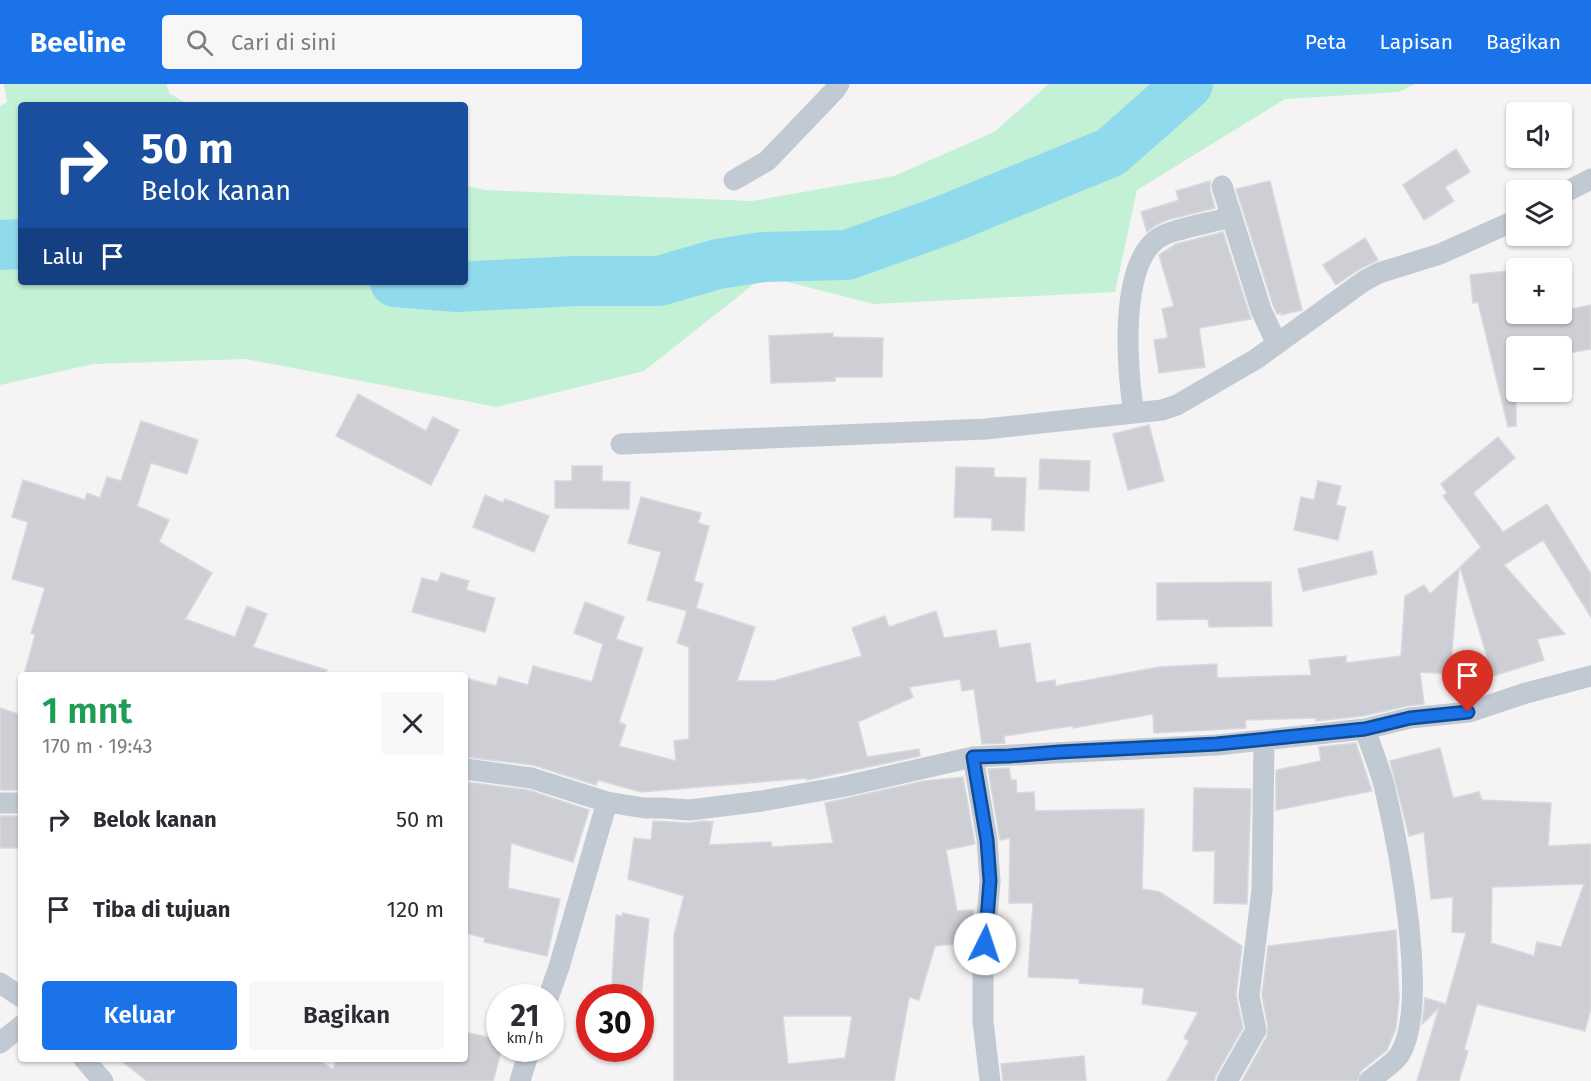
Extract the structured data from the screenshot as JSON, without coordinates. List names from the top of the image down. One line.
{"page":{"header":"Beeline","search":"Cari di sini","nav":["Peta","Lapisan","Bagikan"],"map_buttons":["+","−"],"turn":["50 m","Belok kanan"],"then":"Lalu","heading":["1 mnt","170 m · 19:43"],"list":[{"name":"Belok kanan","value":"50 m"},{"name":"Tiba di tujuan","value":"120 m"}],"buttons":["Keluar","Bagikan"],"speed":"21 km/h","limit":"30"}}
